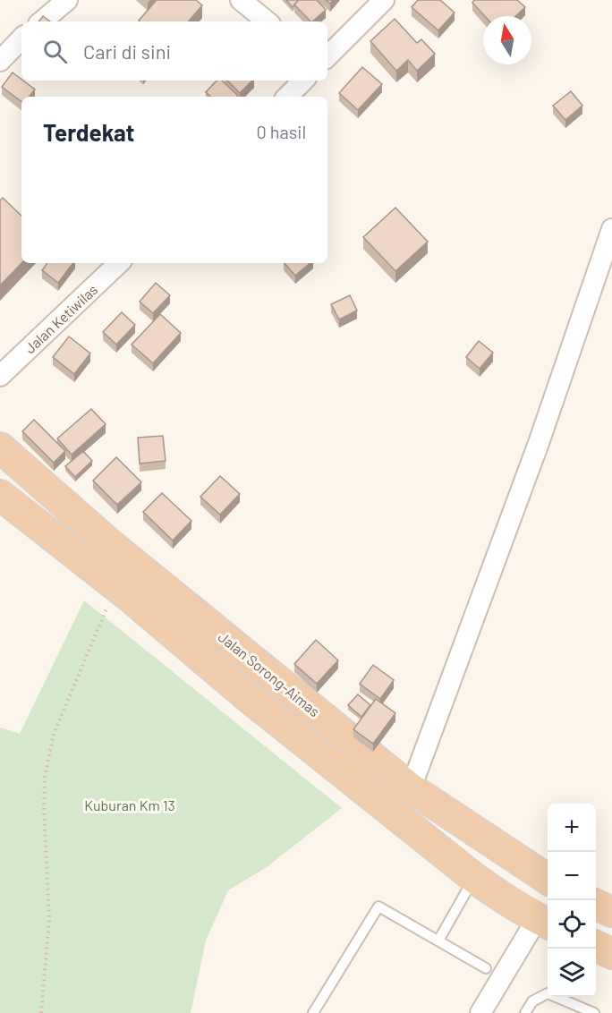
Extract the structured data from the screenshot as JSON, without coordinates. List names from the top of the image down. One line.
{"streets":{"highway":["Jalan Sorong-Aimas"],"street":["Jalan Ketiwilas"]},"parks":["Kuburan Km 13"],"north":"top","page":{"search":"Cari di sini","heading":["Terdekat","0 hasil"],"map_buttons":["+","−"]}}
